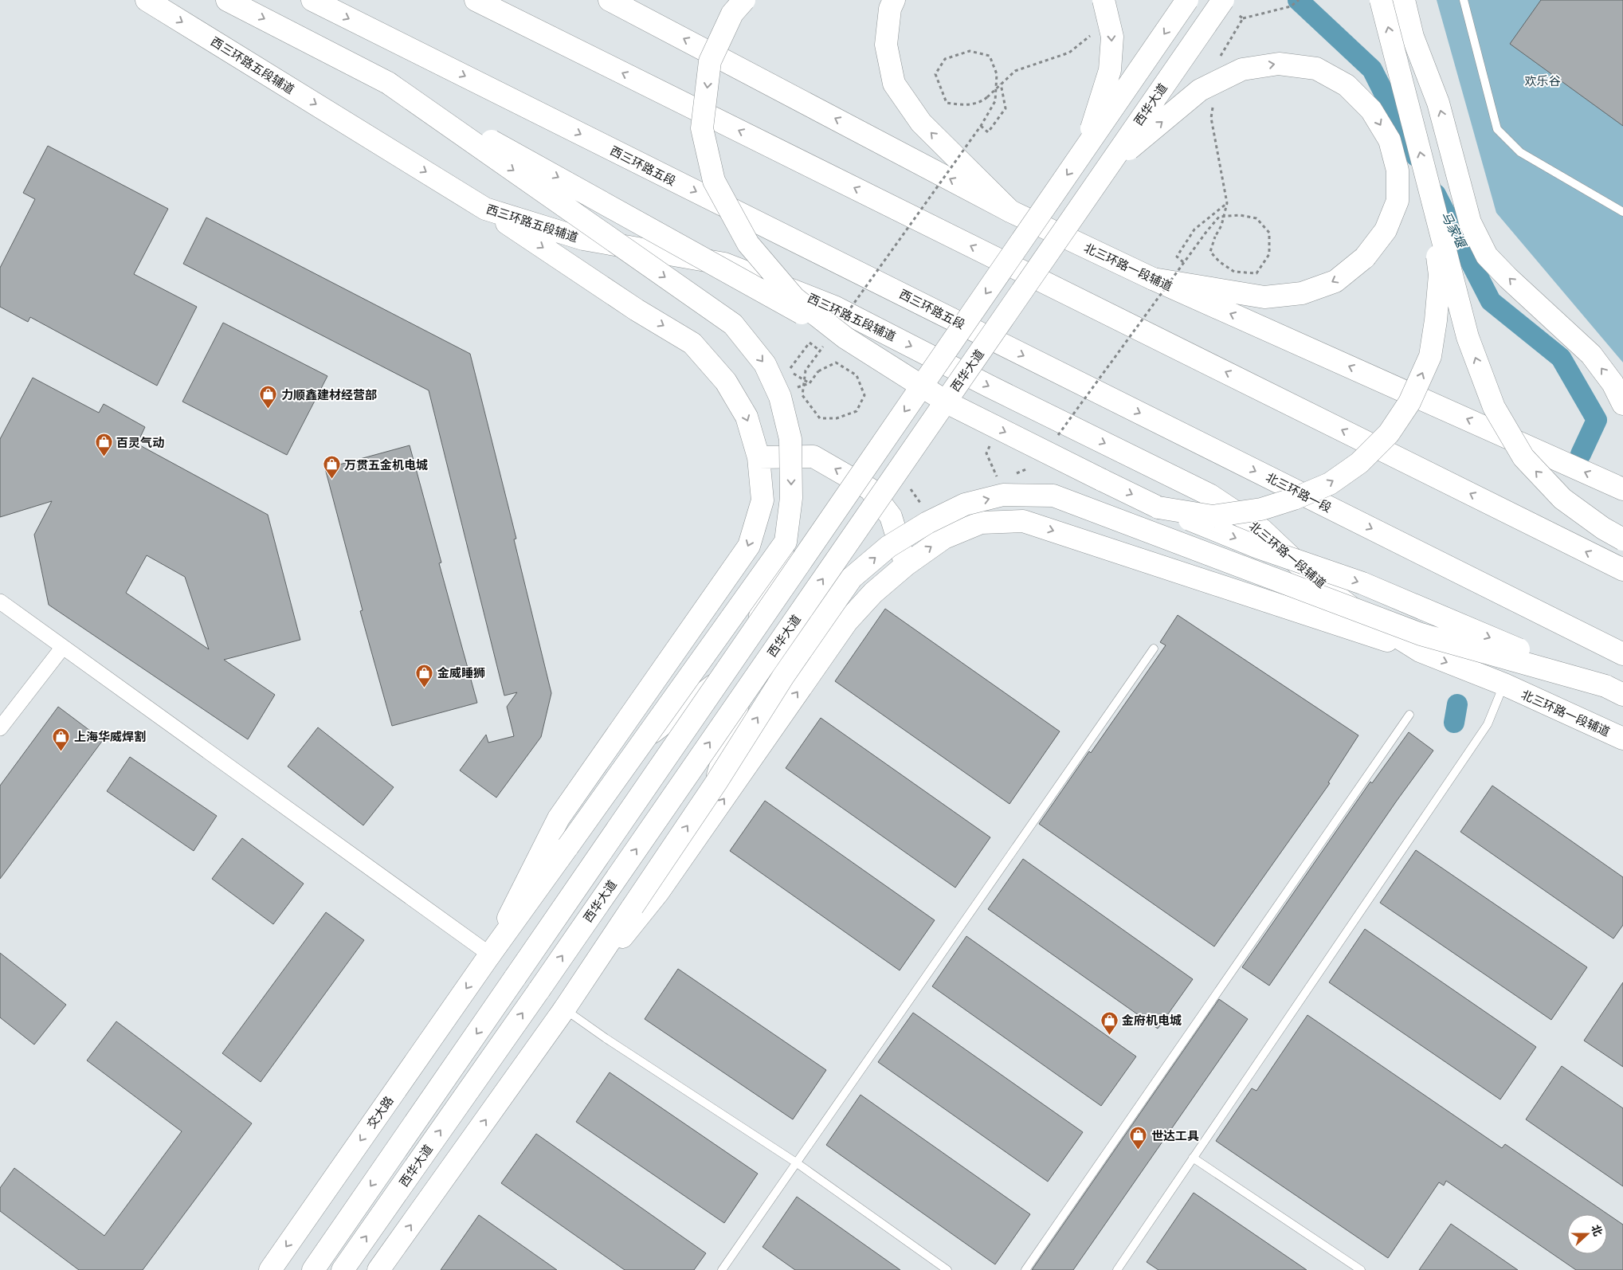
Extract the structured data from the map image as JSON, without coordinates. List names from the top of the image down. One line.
{"streets":{"main road":["西三环路五段辅道","西华大道","西三环路五段","北三环路一段辅道","北三环路一段","交大路"]},"crossings":[["西三环路五段辅道","北三环路一段辅道"],["西三环路五段","北三环路一段"]],"water":["马家堰"],"parks":["欢乐谷"],"places":{"shop":["力顺鑫建材经营部","百灵气动","万贯五金机电城","金威睡狮","上海华威焊割","金府机电城","世达工具"]},"north":"right"}
